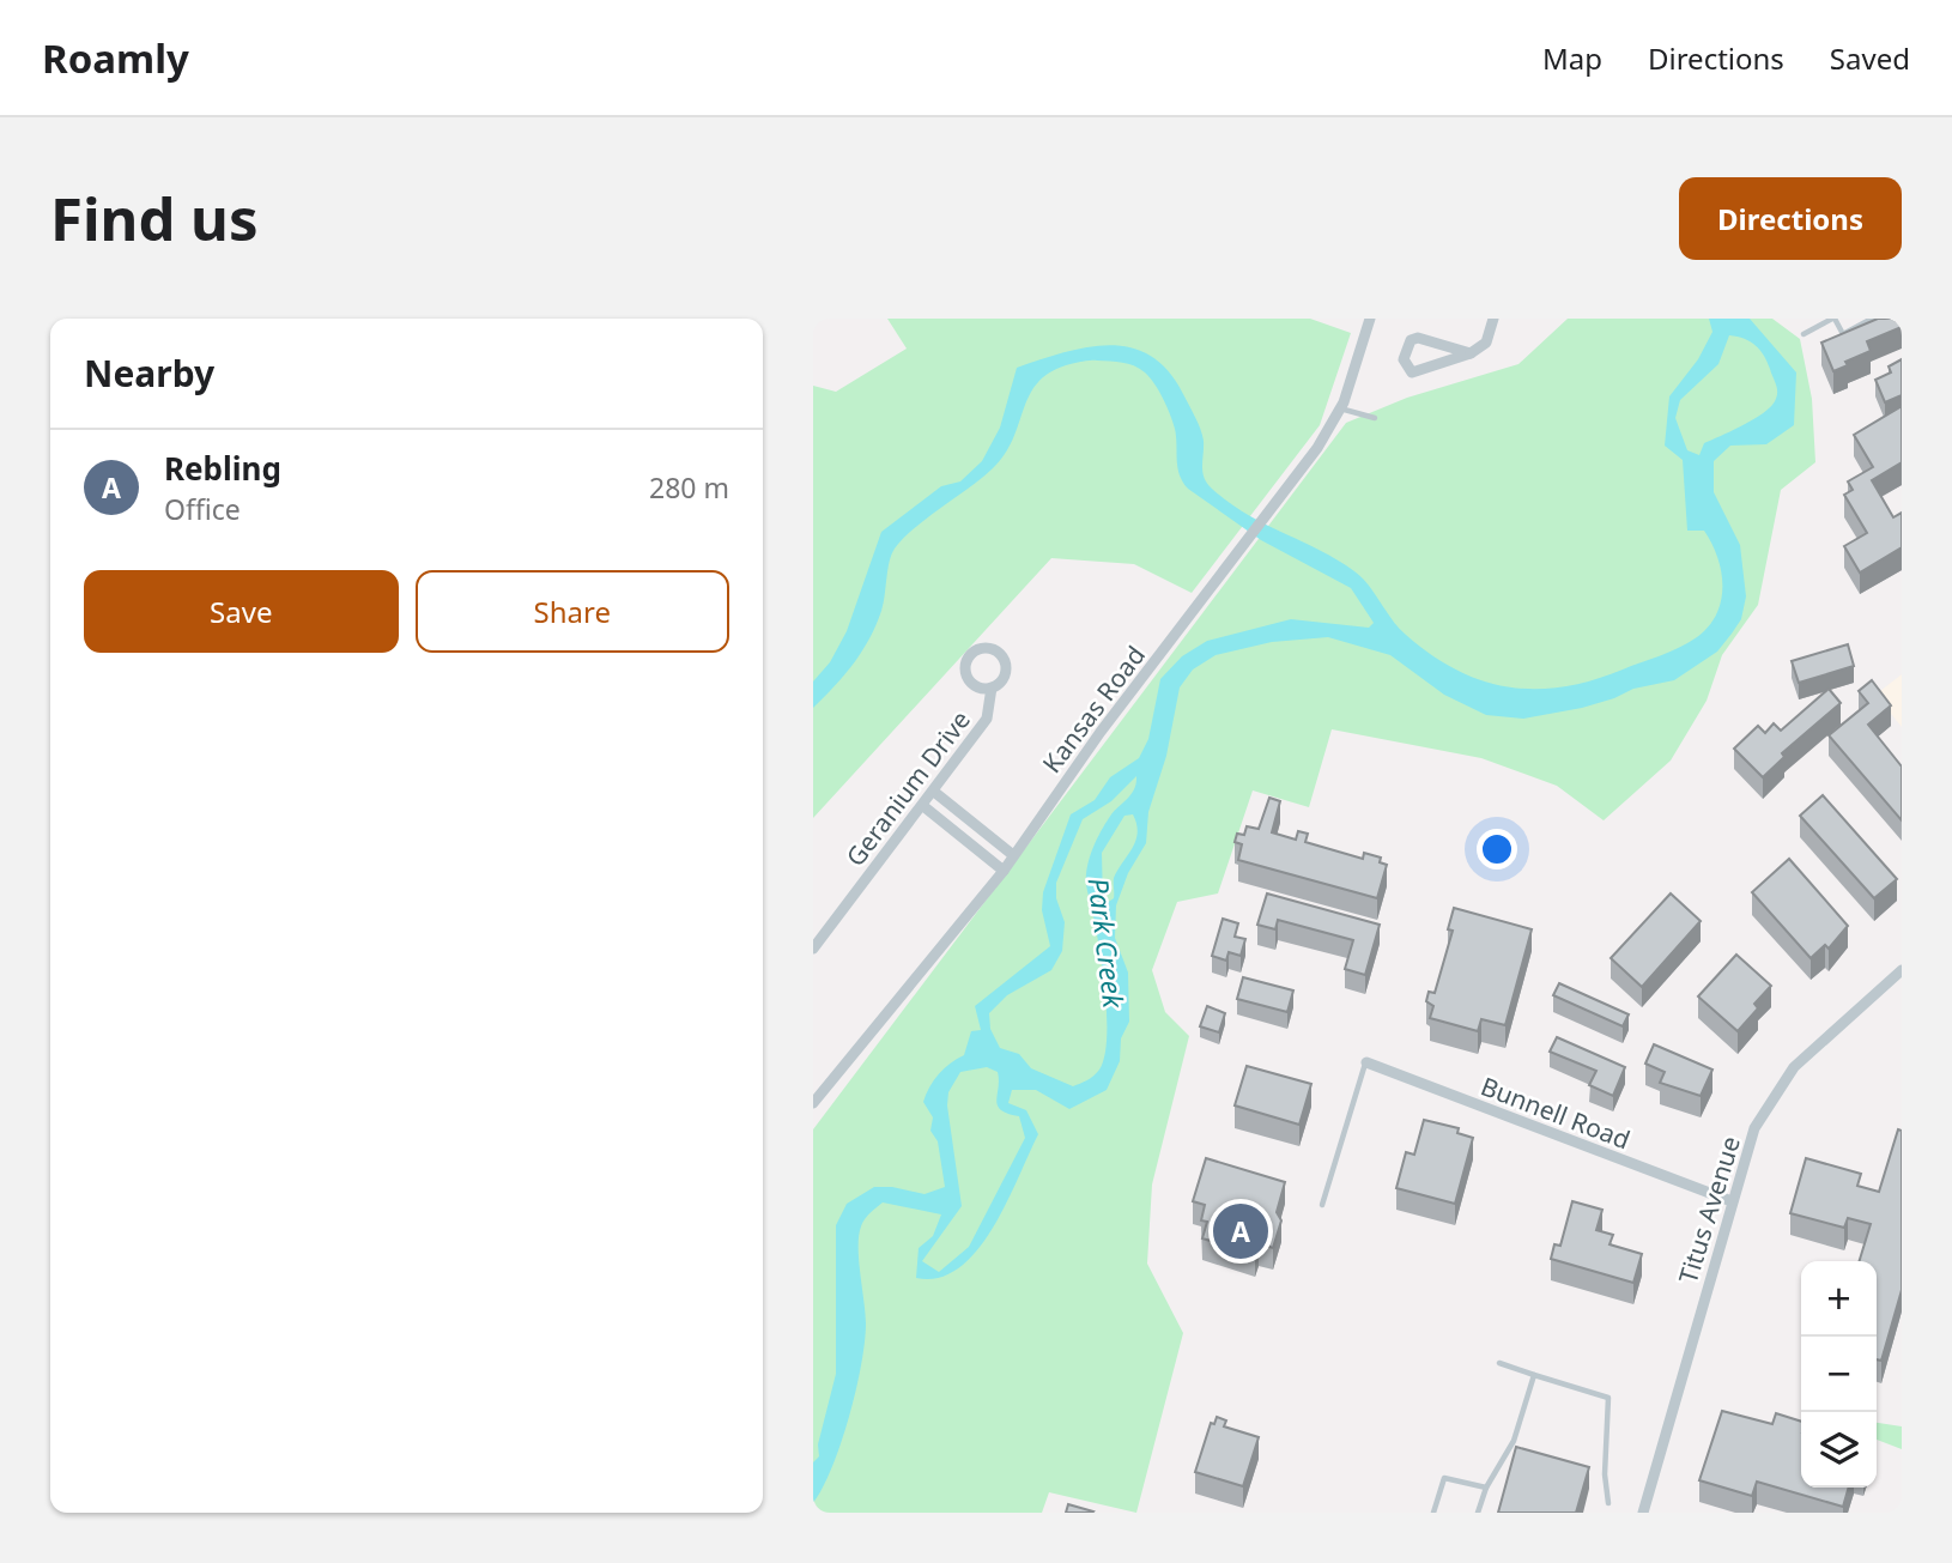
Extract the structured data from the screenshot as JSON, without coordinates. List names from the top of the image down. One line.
{"streets":{"street":["Kansas Road","Geranium Drive","Bunnell Road","Titus Avenue"]},"crossings":[["Bunnell Road","Titus Avenue"]],"water":["Park Creek"],"page":{"header":"Roamly","nav":["Map","Directions","Saved"],"buttons":["Directions",["Save","Share"]],"title":"Find us","heading":"Nearby","list":[{"mark":"A","name":"Rebling","note":"Office","value":"280 m"}],"pins":"A","map_buttons":["+","−"]}}
